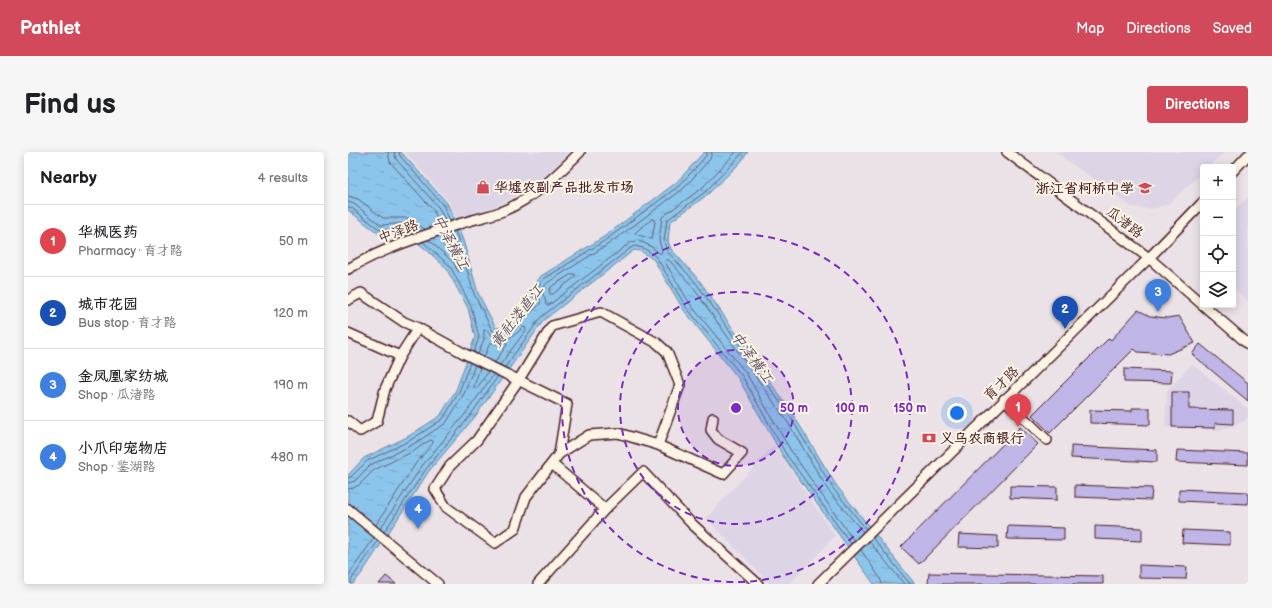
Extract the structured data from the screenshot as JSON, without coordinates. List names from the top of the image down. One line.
{"streets":{"street":["瓜渚路","中泽路","育才路"]},"crossings":[["瓜渚路","育才路"]],"water":["中泽横江","黄社溇直江"],"places":{"shop":["华墟农副产品批发市场"],"school or university":["浙江省柯桥中学"],"bank":["义乌农商银行"]},"page":{"header":"Pathlet","nav":["Map","Directions","Saved"],"buttons":"Directions","title":"Find us","heading":["Nearby","4 results"],"map_buttons":["+","−"],"list":[{"mark":"1","name":"华枫医药","note":"Pharmacy · 育才路","value":"50 m"},{"mark":"2","name":"城市花园","note":"Bus stop · 育才路","value":"120 m"},{"mark":"3","name":"金凤凰家纺城","note":"Shop · 瓜渚路","value":"190 m"},{"mark":"4","name":"小爪印宠物店","note":"Shop · 鉴湖路","value":"480 m"}],"pins":["3","2","1","4"]},"rings":["50 m","100 m","150 m"]}
